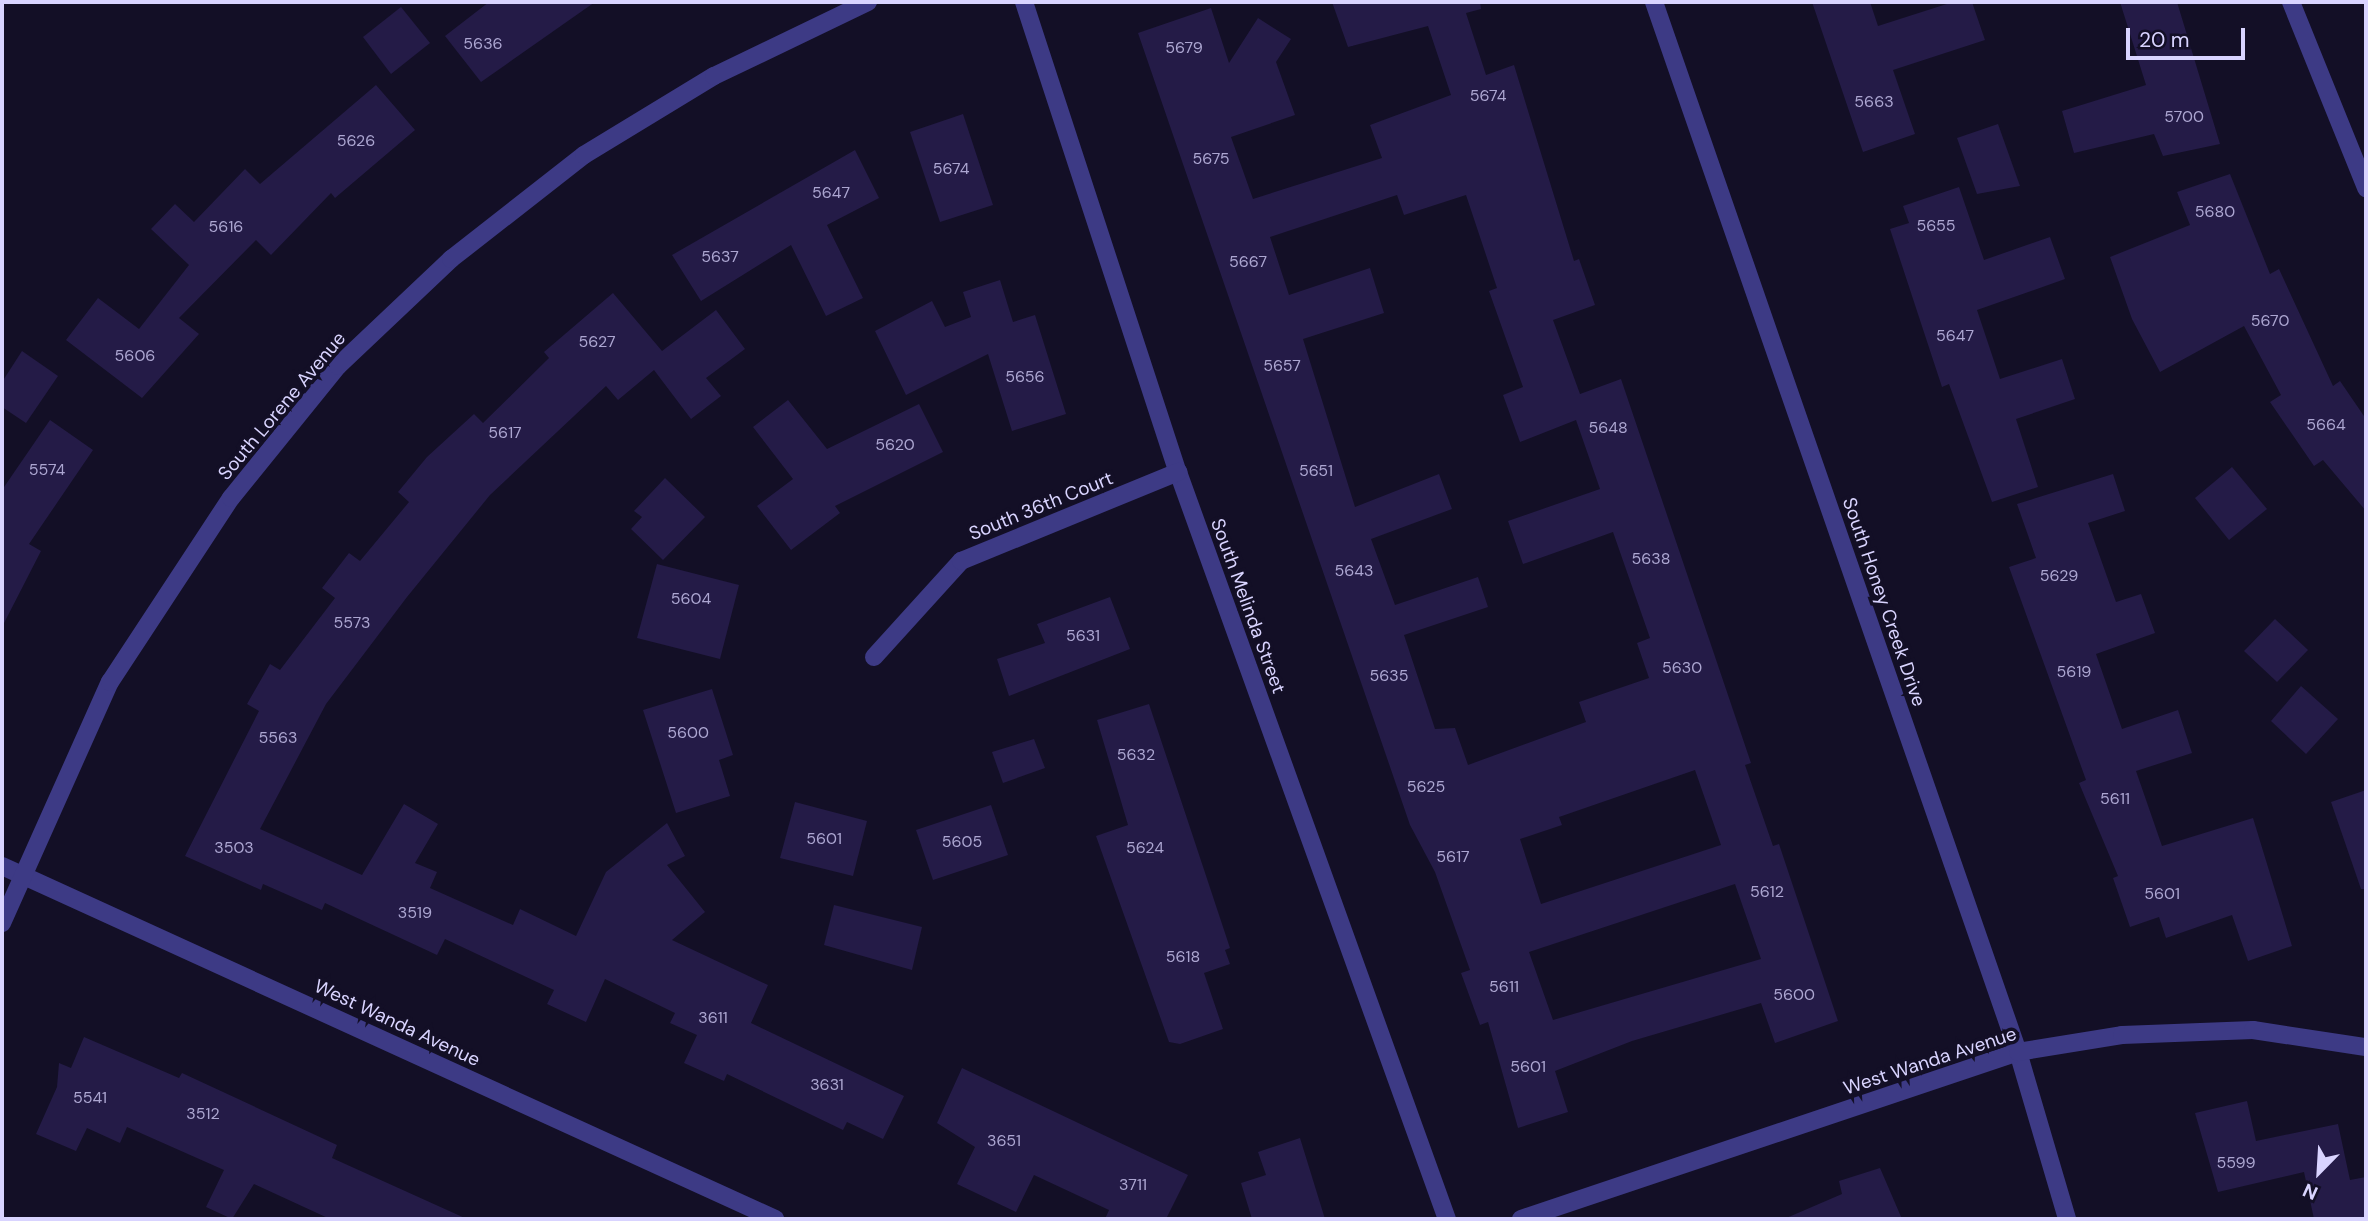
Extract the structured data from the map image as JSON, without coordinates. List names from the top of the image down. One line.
{"streets":{"street":["South Lorene Avenue","South 36th Court","South Honey Creek Drive","South Melinda Street","West Wanda Avenue"]},"crossings":[["South Lorene Avenue","West Wanda Avenue"],["South 36th Court","South Melinda Street"],["South Honey Creek Drive","West Wanda Avenue"]],"house_numbers":["5636","5679","5674","5663","5700","5626","5675","5674","5647","5680","5655","5616","5637","5667","5670","5647","5627","5606","5657","5656","5664","5648","5617","5620","5574","5651","5638","5643","5629","5604","5573","5631","5630","5619","5635","5600","5563","5632","5625","5611","5601","5605","3503","5624","5617","5612","5601","3519","5618","5611","5600","3611","5601","3631","5541","3512","3651","5599","3711"],"scale_bar":"20 m","north":"bottom left"}
